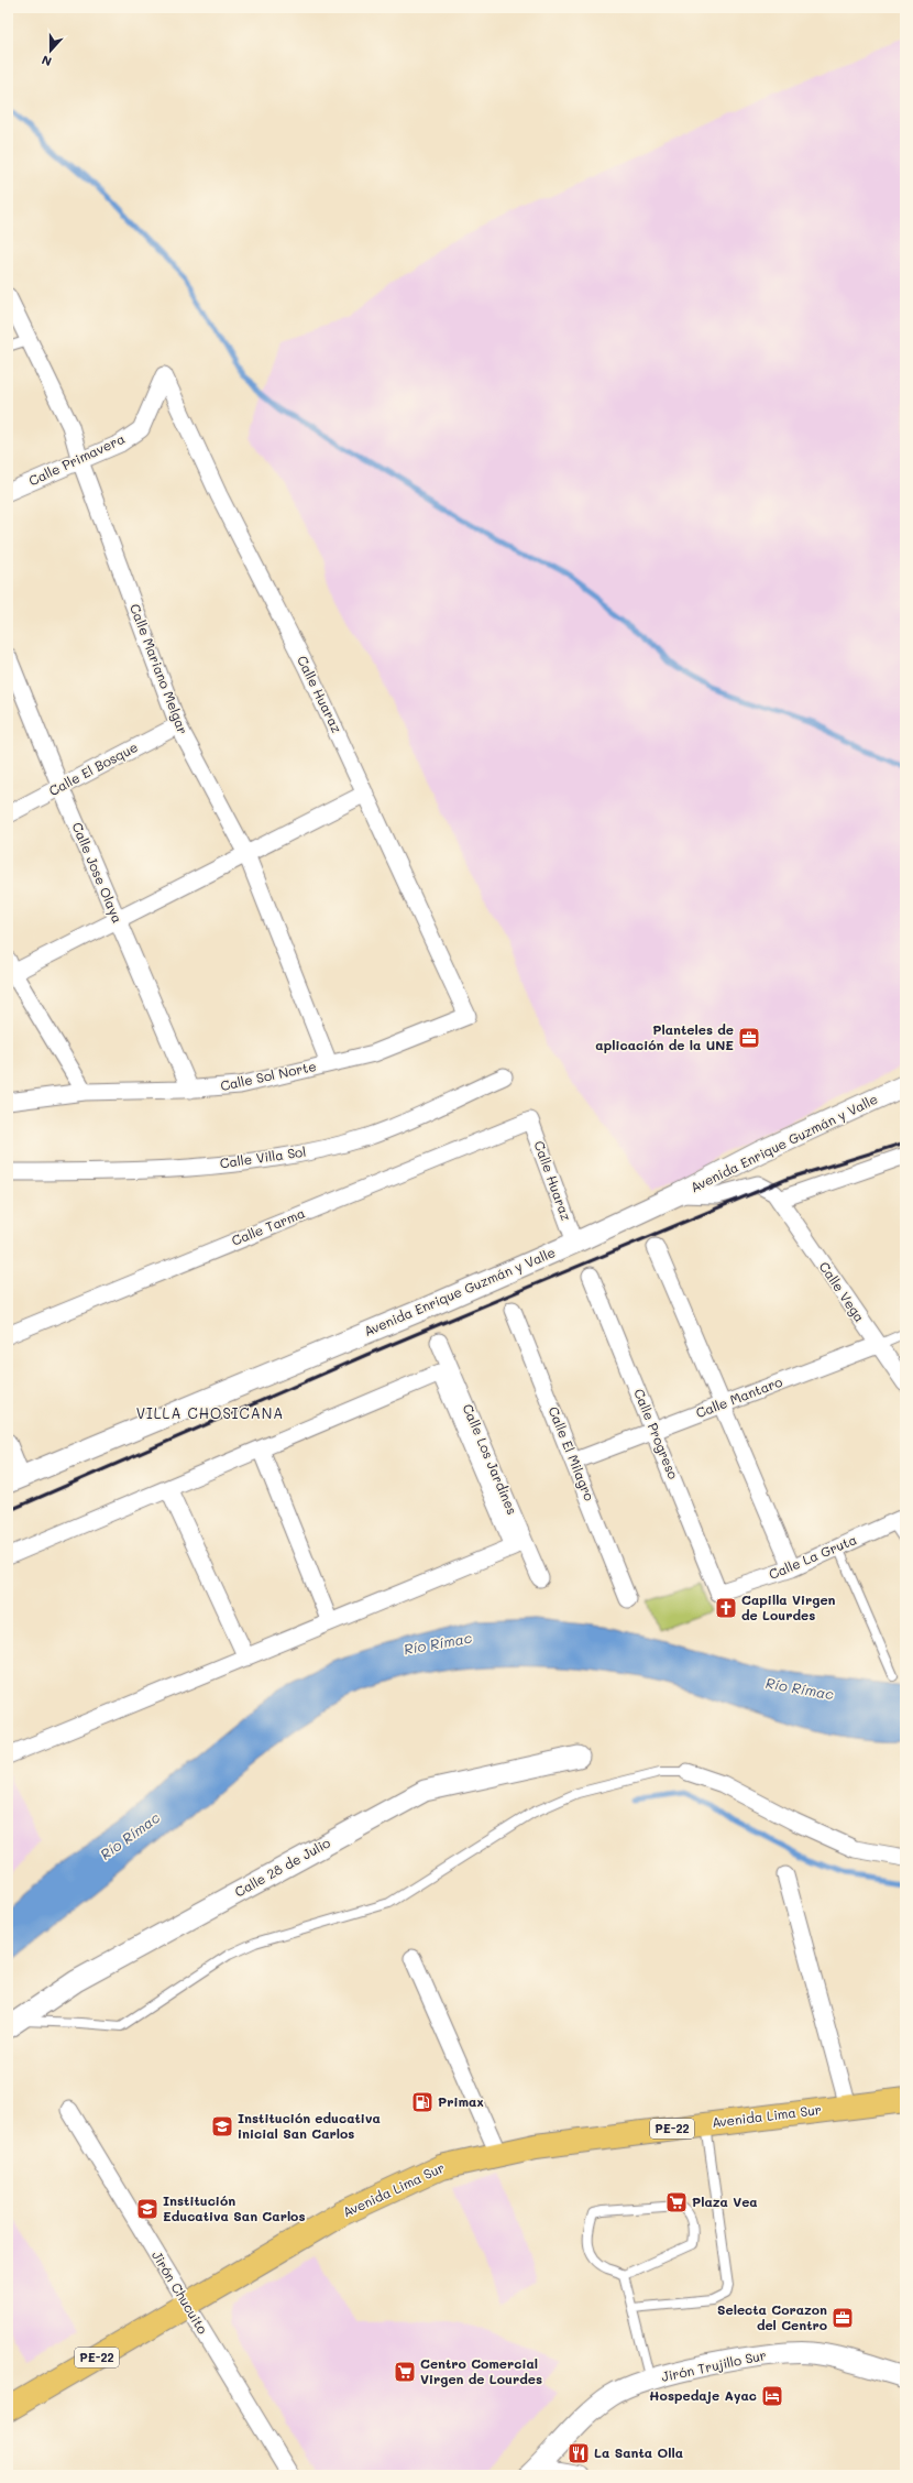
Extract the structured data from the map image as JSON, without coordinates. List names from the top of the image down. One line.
{"streets":{"highway":["Avenida Lima Sur","PE-22"],"street":["Calle Primavera","Calle Mariano Melgar","Calle Huaraz","Calle El Bosque","Calle Jose Olaya","Calle Sol Norte","Avenida Enrique Guzmán y Valle","Calle Villa Sol","Calle Tarma","Calle Vega","Calle Mantaro","Calle Progreso","Calle El Milagro","Calle Los Jardines","Calle La Gruta","Calle 28 de Julio","Jirón Chucuito","Jirón Trujillo Sur"]},"crossings":[["Calle Primavera","Calle Mariano Melgar"],["Calle Primavera","Calle Huaraz"],["Calle Mariano Melgar","Calle El Bosque"],["Calle Mariano Melgar","Calle Sol Norte"],["Calle Huaraz","Calle Sol Norte"],["Calle Huaraz","Avenida Enrique Guzmán y Valle"],["Calle Huaraz","Calle Tarma"],["Calle El Bosque","Calle Jose Olaya"],["Calle Jose Olaya","Calle Sol Norte"],["Avenida Enrique Guzmán y Valle","Calle Vega"],["Calle Vega","Calle Mantaro"],["Calle Mantaro","Calle Progreso"],["Calle Mantaro","Calle El Milagro"],["Calle Progreso","Calle La Gruta"],["Avenida Lima Sur","Jirón Chucuito"]],"districts":["VILLA CHOSICANA"],"water":["Río Rímac"],"places":{"office":["Planteles de aplicación de la UNE","Selecta Corazon del Centro"],"church":["Capilla Virgen de Lourdes"],"fuel station":["Primax"],"school or university":["Institución educativa inicial San Carlos","Institución Educativa San Carlos"],"supermarket":["Plaza Vea","Centro Comercial Virgen de Lourdes"],"hotel":["Hospedaje Ayac"],"restaurant":["La Santa Olla"]},"north":"bottom"}
